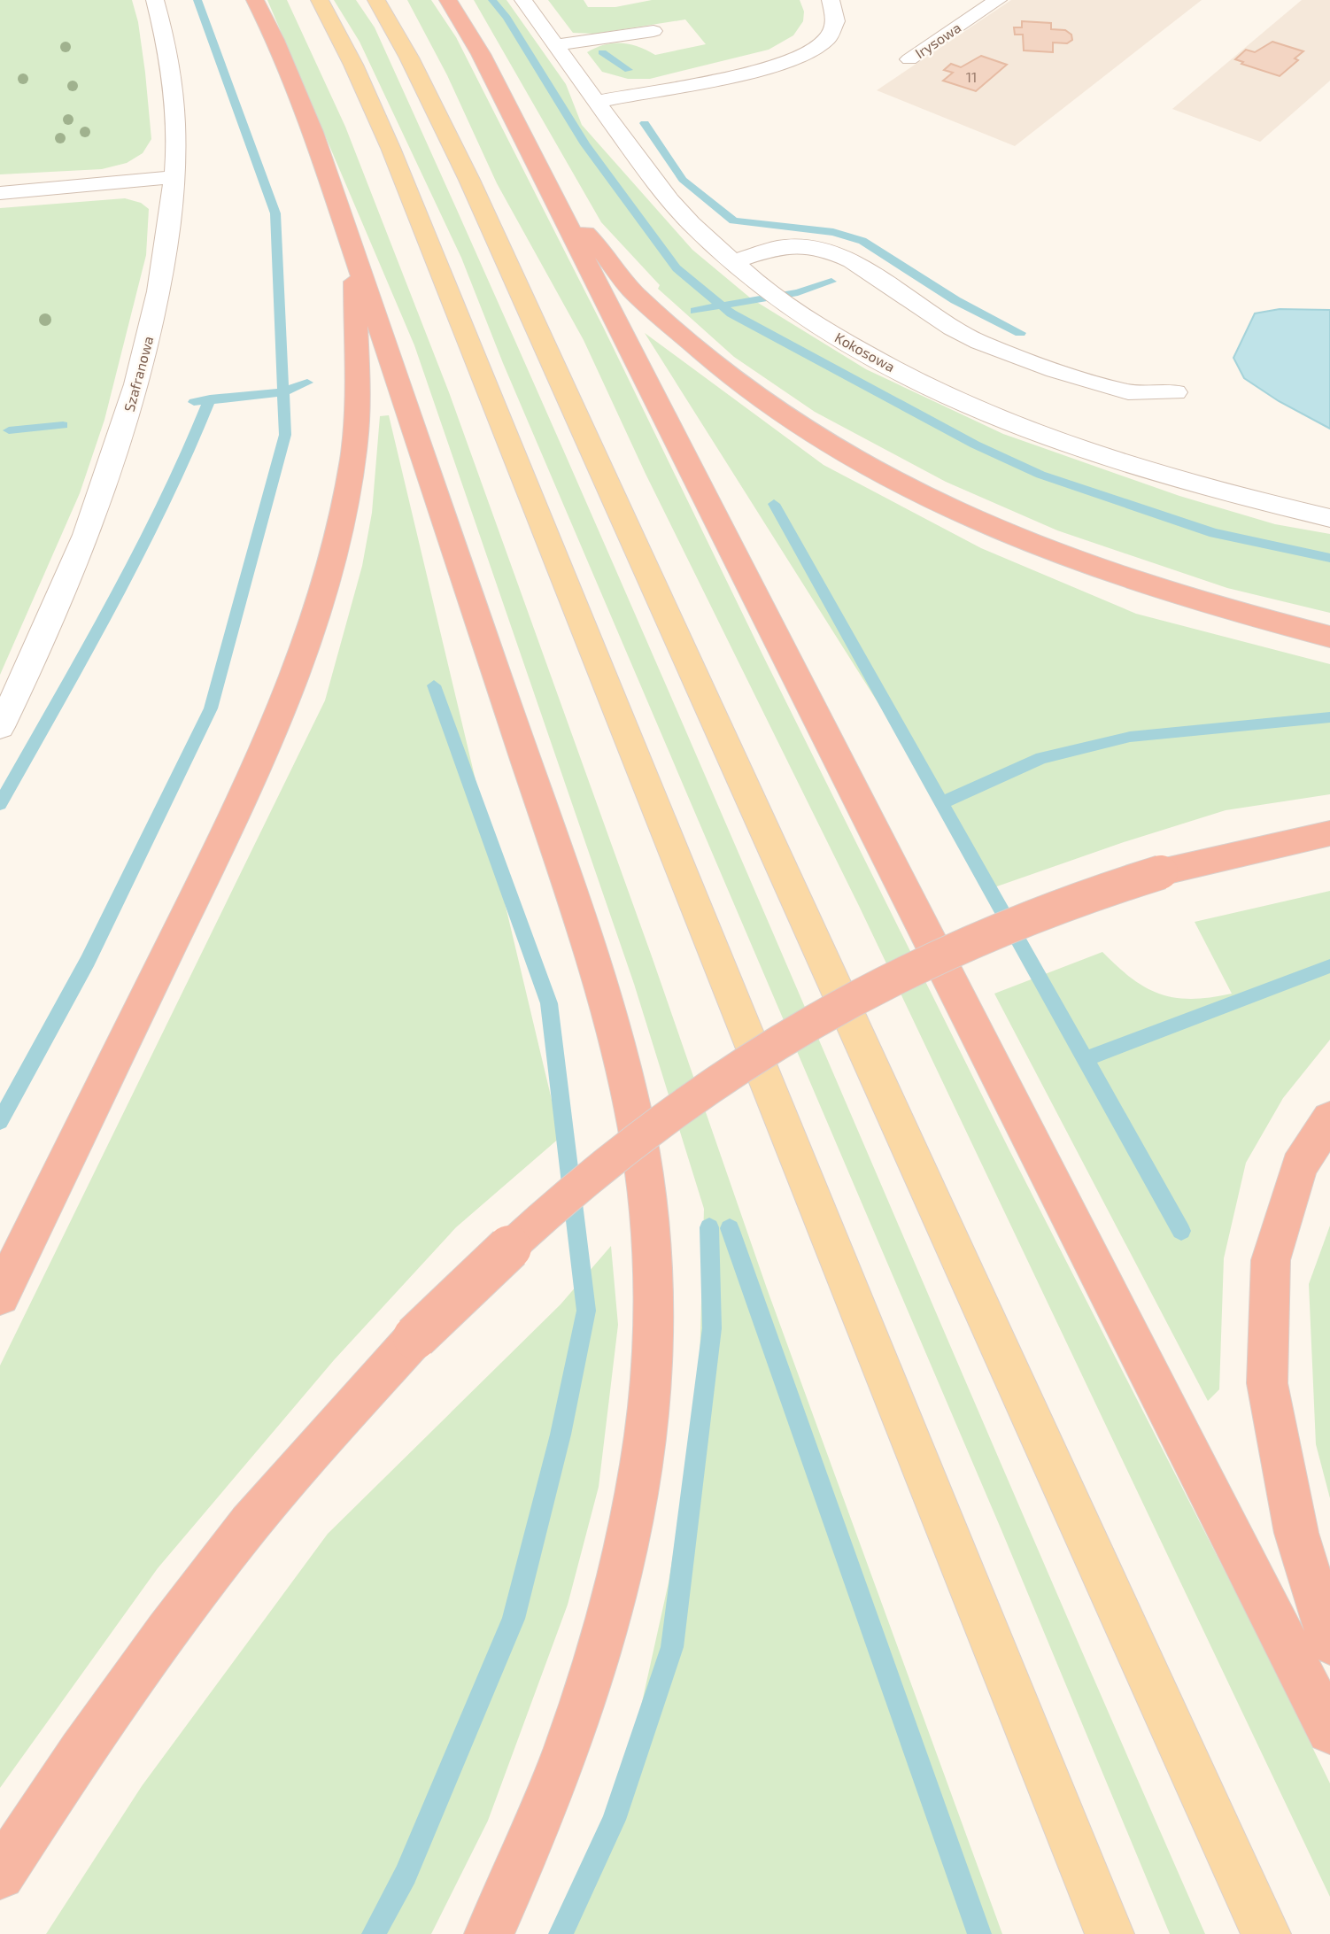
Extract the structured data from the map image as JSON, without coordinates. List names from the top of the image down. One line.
{"streets":{"street":["Irysowa","Kokosowa","Szafranowa"]},"house_numbers":["11"]}
